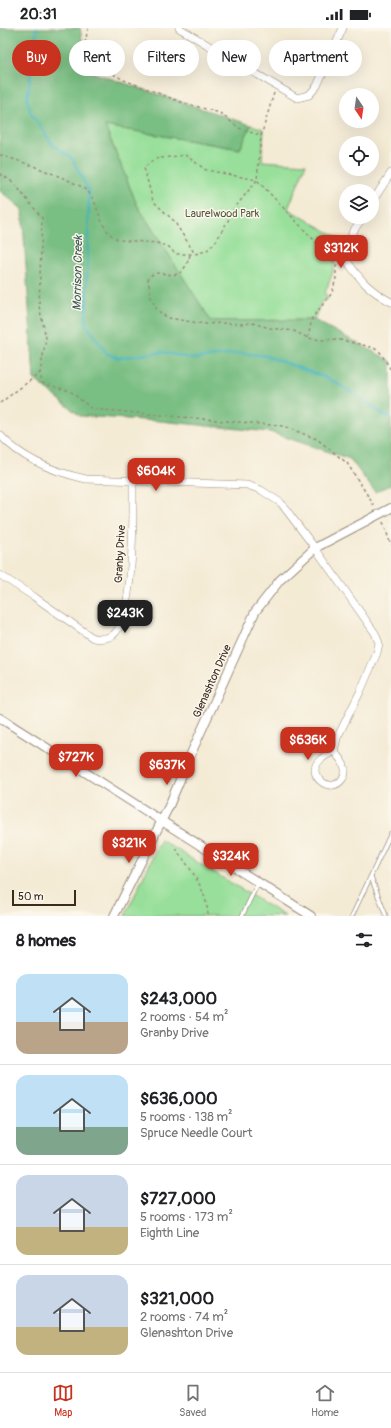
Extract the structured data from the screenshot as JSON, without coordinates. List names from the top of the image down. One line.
{"streets":{"street":["Granby Drive","Glenashton Drive"]},"water":["Morrison Creek"],"parks":["Laurelwood Park"],"scale_bar":"50 m","north":"bottom","page":{"status":"20:31","chip":["Buy","Rent","Filters","New","Apartment"],"price":["$312K","$604K","$243K","$636K","$727K","$637K","$321K","$324K"],"scale":"50 m","heading":"8 homes","list":[{"name":"$243,000","note":"2 rooms · 54 m² · Granby Drive"},{"name":"$636,000","note":"5 rooms · 138 m² · Spruce Needle Court"},{"name":"$727,000","note":"5 rooms · 173 m² · Eighth Line"},{"name":"$321,000","note":"2 rooms · 74 m² · Glenashton Drive"}],"tabs":["Map","Saved","Home"]}}
